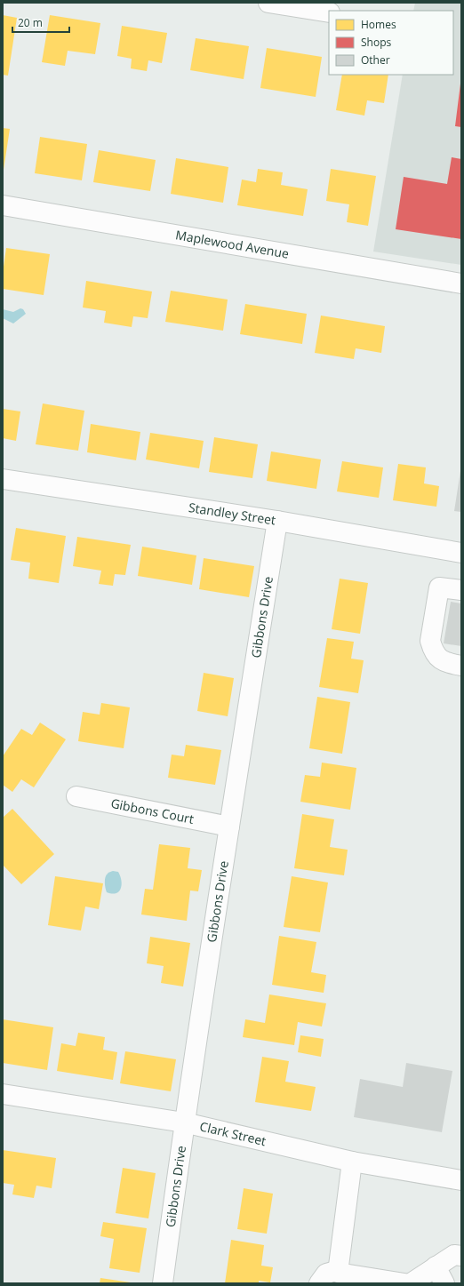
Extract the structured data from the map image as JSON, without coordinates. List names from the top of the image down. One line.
{"streets":{"street":["Maplewood Avenue","Standley Street","Gibbons Drive","Gibbons Court","Clark Street"]},"crossings":[["Standley Street","Gibbons Drive"],["Gibbons Drive","Gibbons Court"],["Gibbons Drive","Clark Street"]],"legend":["Homes","Shops","Other"],"scale_bar":"20 m"}
